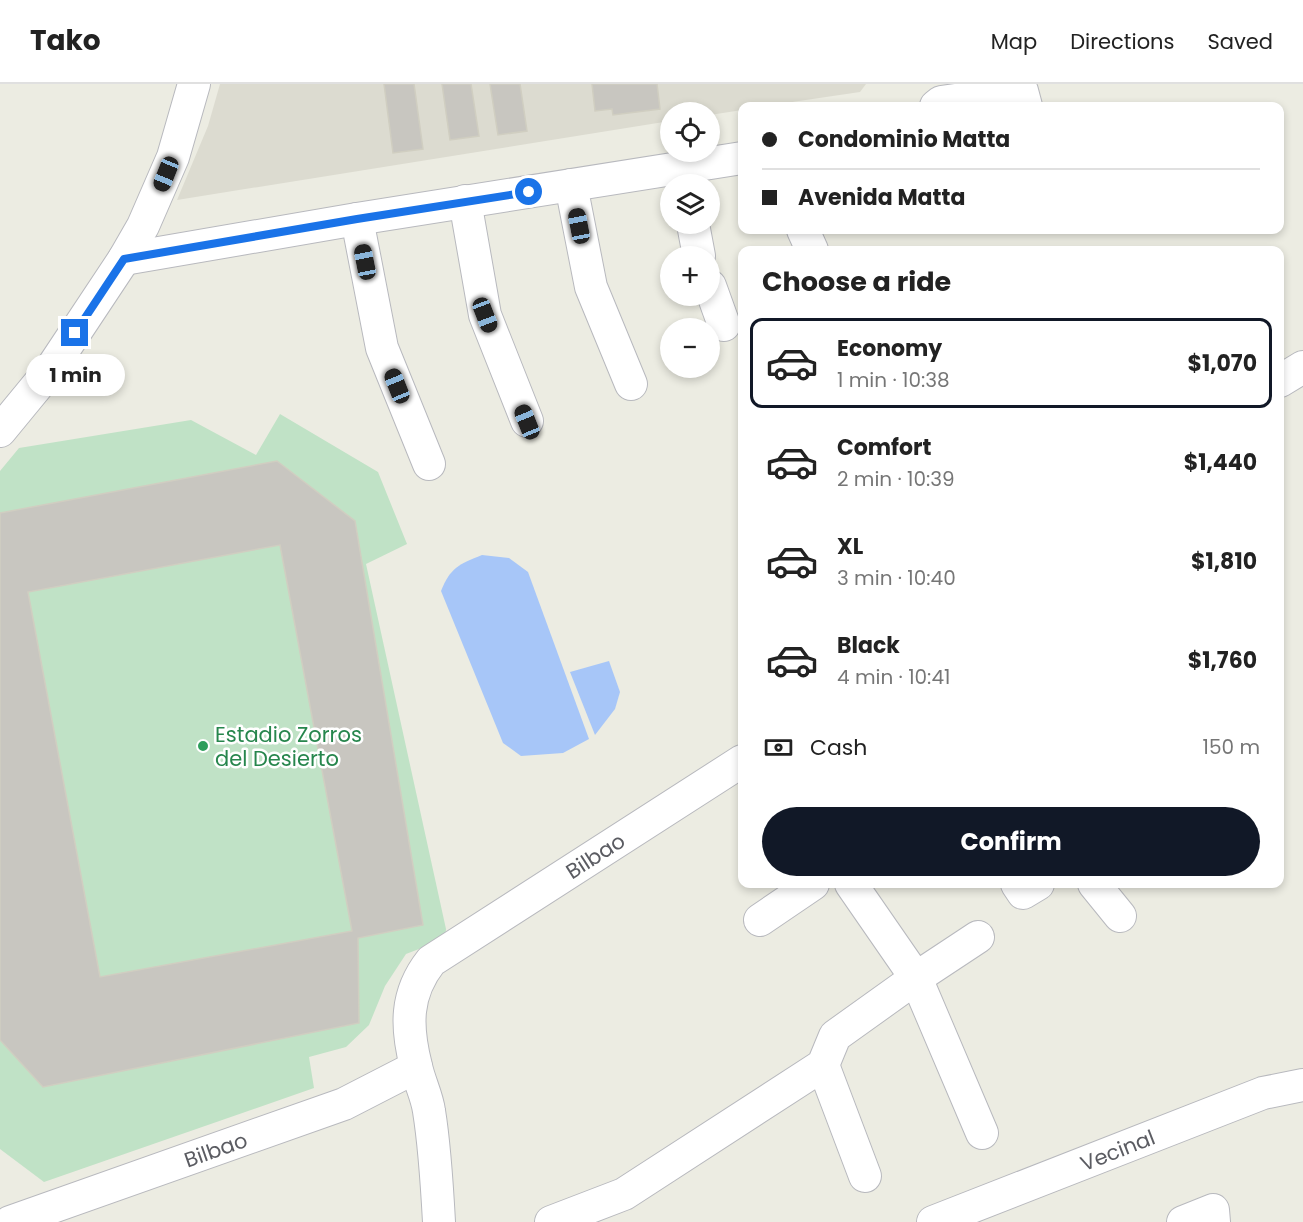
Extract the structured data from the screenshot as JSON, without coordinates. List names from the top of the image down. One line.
{"streets":{"street":["Bilbao","Vecinal"]},"places":["Estadio Zorros del Desierto"],"page":{"header":"Tako","nav":["Map","Directions","Saved"],"map_buttons":["+","−"],"banner":["Condominio Matta","Avenida Matta"],"heading":"Choose a ride","list":[{"name":"Economy","note":"1 min · 10:38","value":"$1,070"},{"name":"Comfort","note":"2 min · 10:39","value":"$1,440"},{"name":"XL","note":"3 min · 10:40","value":"$1,810"},{"name":"Black","note":"4 min · 10:41","value":"$1,760"}],"bubble":"1 min","pay":["Cash","150 m"],"buttons":"Confirm"}}
